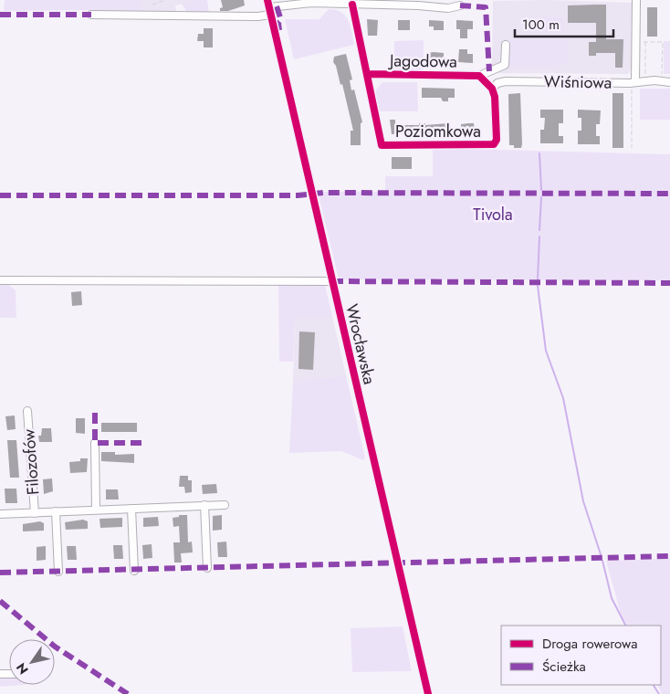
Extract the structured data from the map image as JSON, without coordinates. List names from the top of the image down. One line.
{"streets":{"street":["Jagodowa","Wiśniowa","Poziomkowa","Wrocławska","Filozofów"]},"crossings":[["Jagodowa","Poziomkowa"],["Wiśniowa","Poziomkowa"]],"parks":["Tivola"],"legend":["Droga rowerowa","Ścieżka"],"scale_bar":"100 m","north":"bottom left"}
